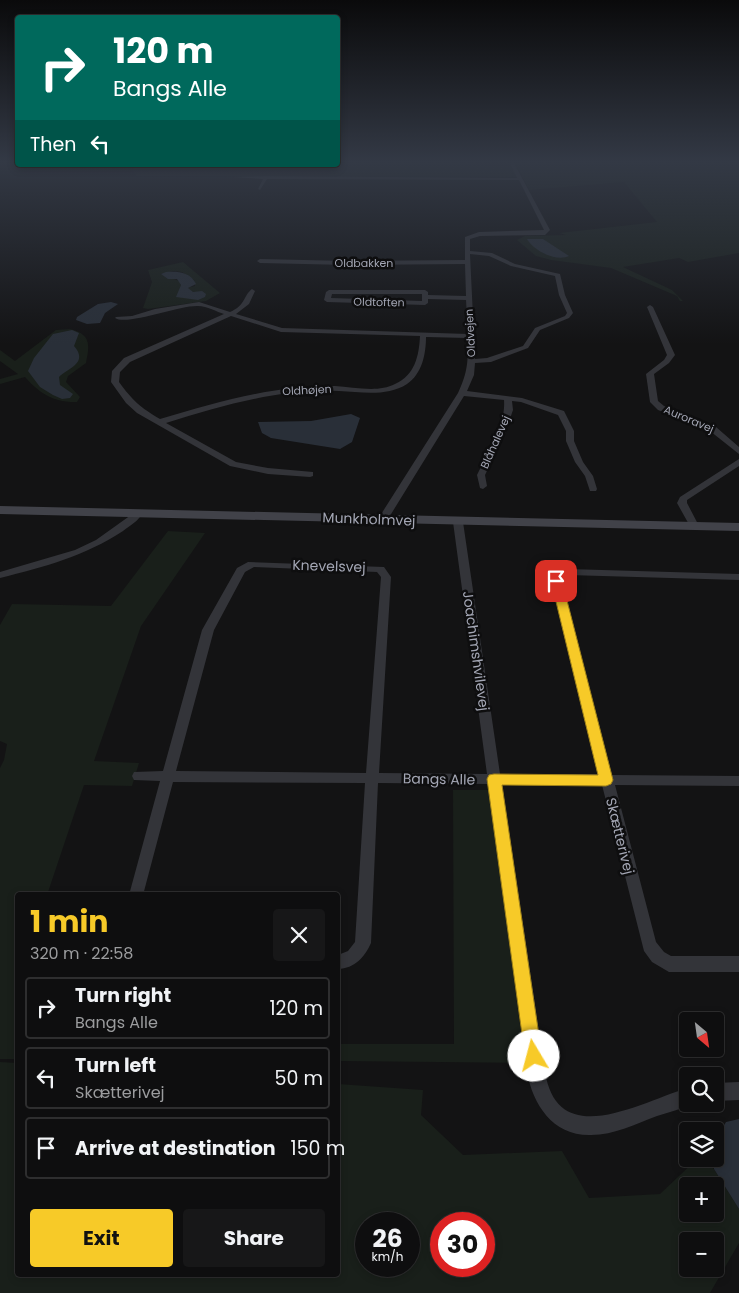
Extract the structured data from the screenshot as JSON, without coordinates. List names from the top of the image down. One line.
{"streets":{"street":["Oldbakken","Oldtoften","Oldvejen","Oldhøjen","Auroravej","Blåhalevej","Munkholmvej","Knevelsvej","Joachimshvilevej","Bangs Alle","Skætterivej"]},"crossings":[["Oldbakken","Oldvejen"],["Oldtoften","Oldvejen"],["Oldvejen","Munkholmvej"],["Munkholmvej","Joachimshvilevej"],["Knevelsvej","Bangs Alle"],["Joachimshvilevej","Bangs Alle"],["Bangs Alle","Skætterivej"]],"north":"bottom right","page":{"turn":["120 m","Bangs Alle"],"then":"Then","heading":["1 min","320 m · 22:58"],"list":[{"name":"Turn right","note":"Bangs Alle","value":"120 m"},{"name":"Turn left","note":"Skætterivej","value":"50 m"},{"name":"Arrive at destination","value":"150 m"}],"map_buttons":["+","−"],"buttons":["Exit","Share"],"speed":"26 km/h","limit":"30"}}
